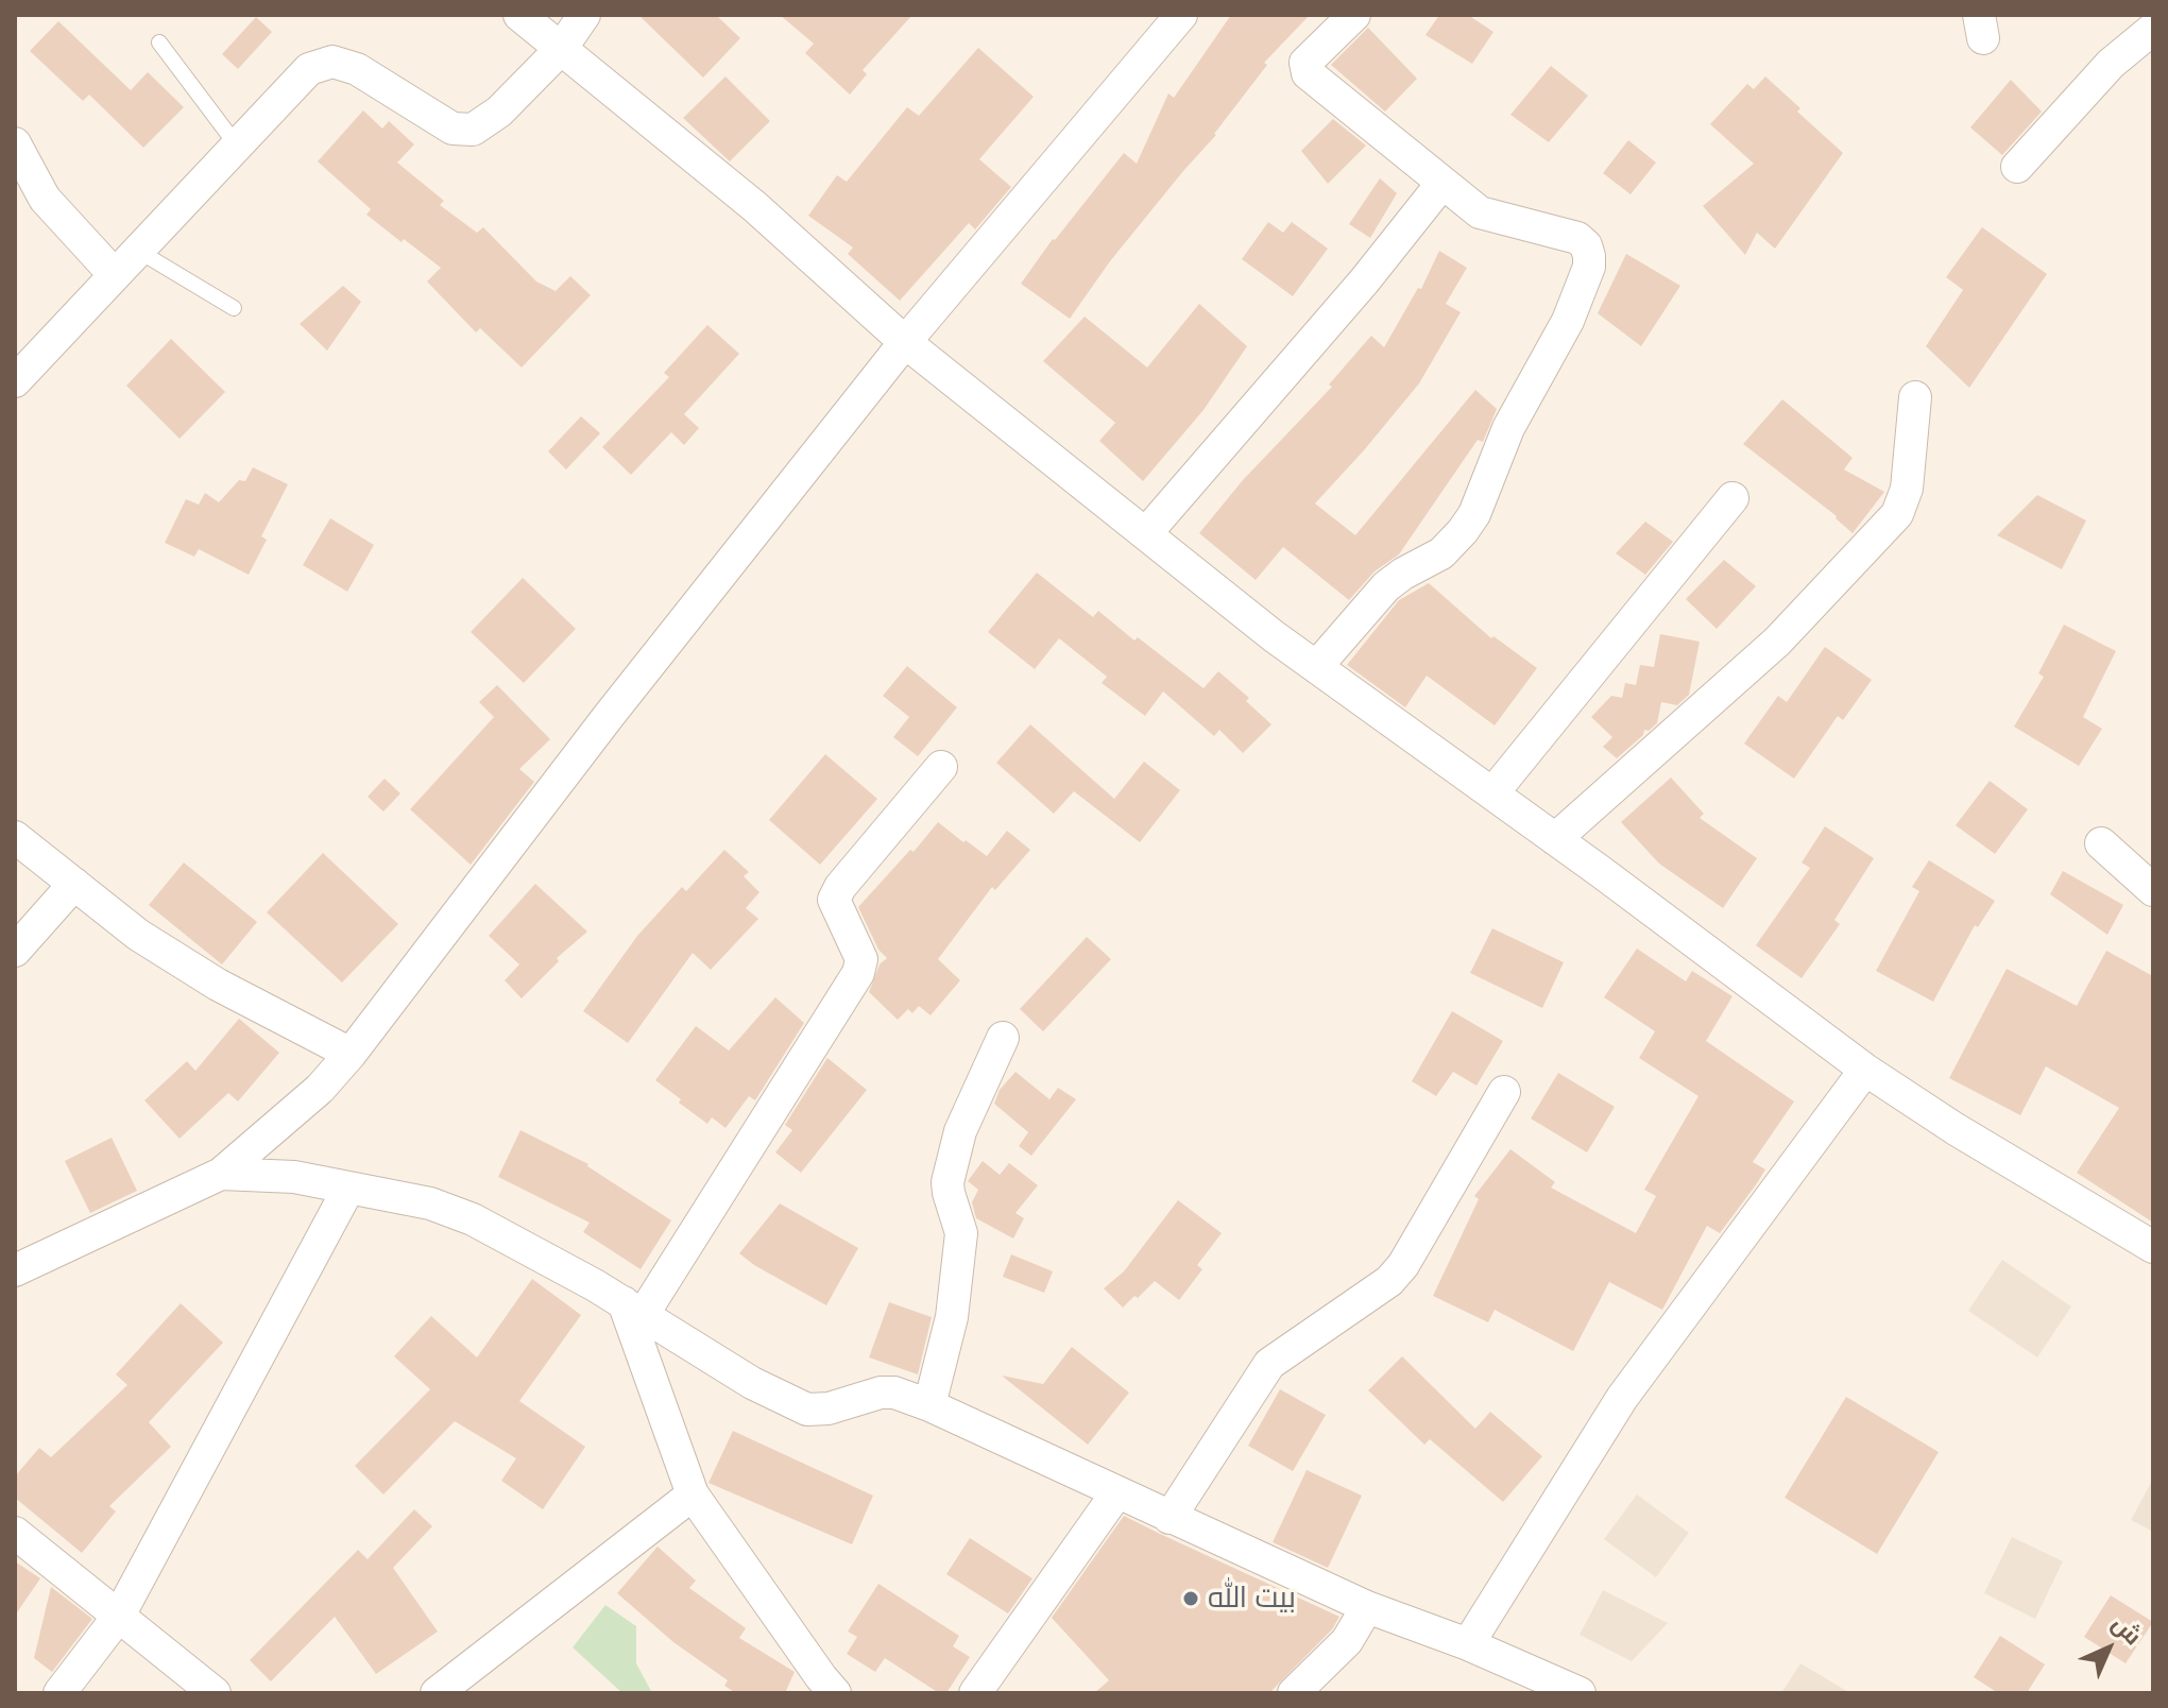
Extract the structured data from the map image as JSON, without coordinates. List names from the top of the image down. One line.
{"places":["بيت الله"],"north":"top right"}
